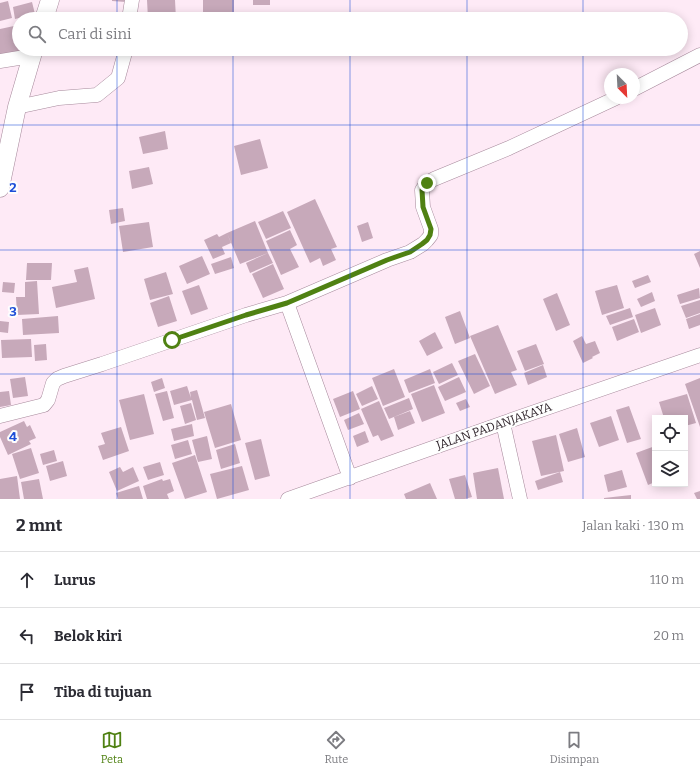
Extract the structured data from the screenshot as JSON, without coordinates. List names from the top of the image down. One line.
{"streets":{"street":["JALAN PADANJAKAYA"]},"north":"bottom right","page":{"search":"Cari di sini","heading":["2 mnt","Jalan kaki · 130 m"],"list":[["Lurus","110 m"],["Belok kiri","20 m"],"Tiba di tujuan"],"nav":["Peta","Rute","Disimpan"]},"grid":{"rows":["2","3","4"]}}
